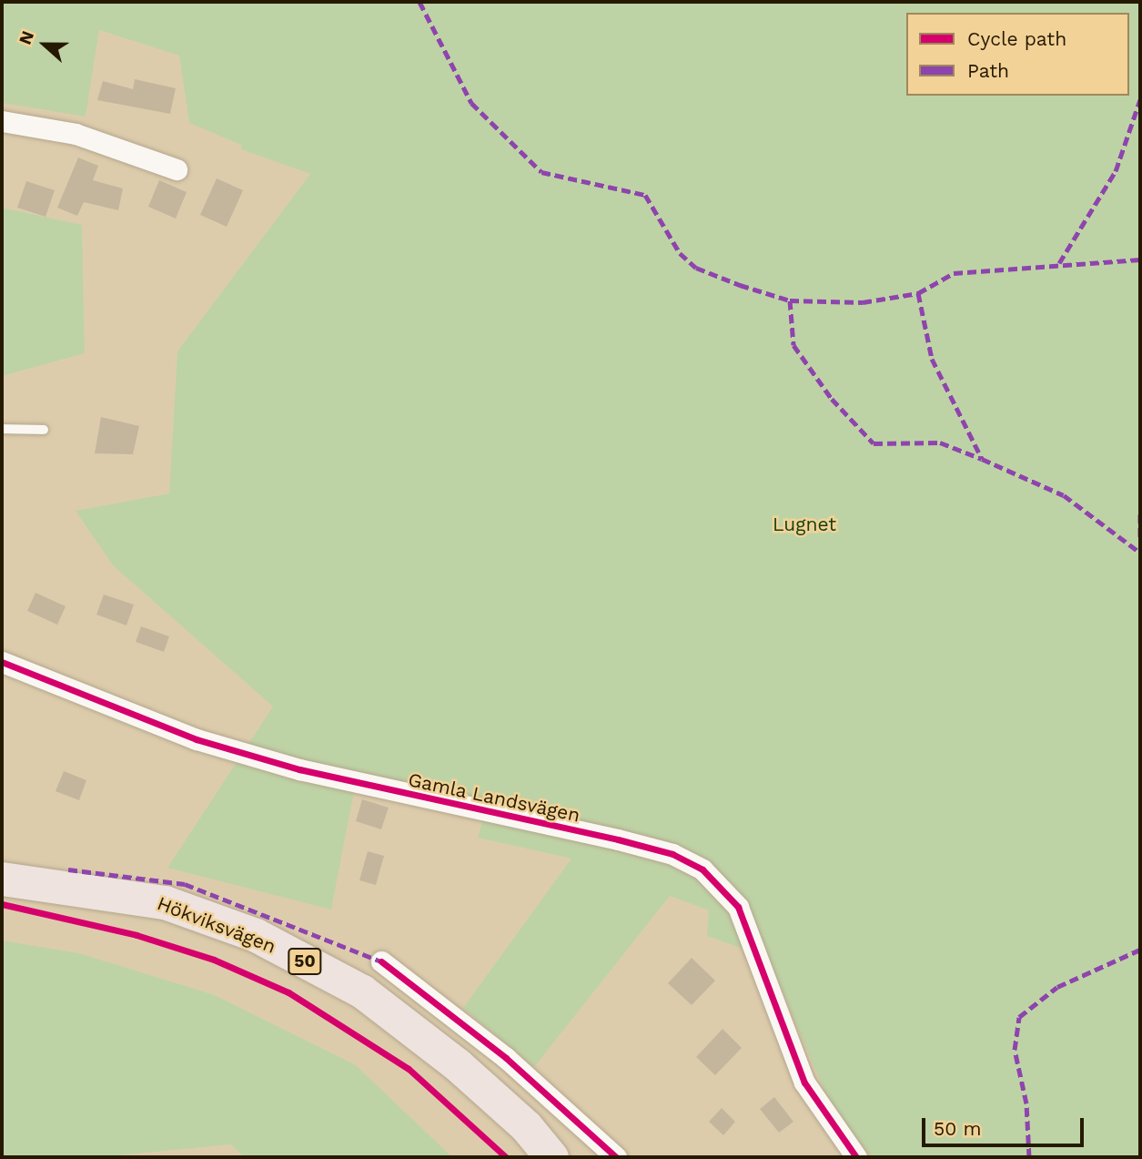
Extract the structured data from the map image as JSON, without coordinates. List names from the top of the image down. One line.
{"streets":{"main road":["Hökviksvägen","50"],"street":["Gamla Landsvägen"]},"parks":["Lugnet"],"legend":["Cycle path","Path"],"scale_bar":"50 m","north":"left"}
